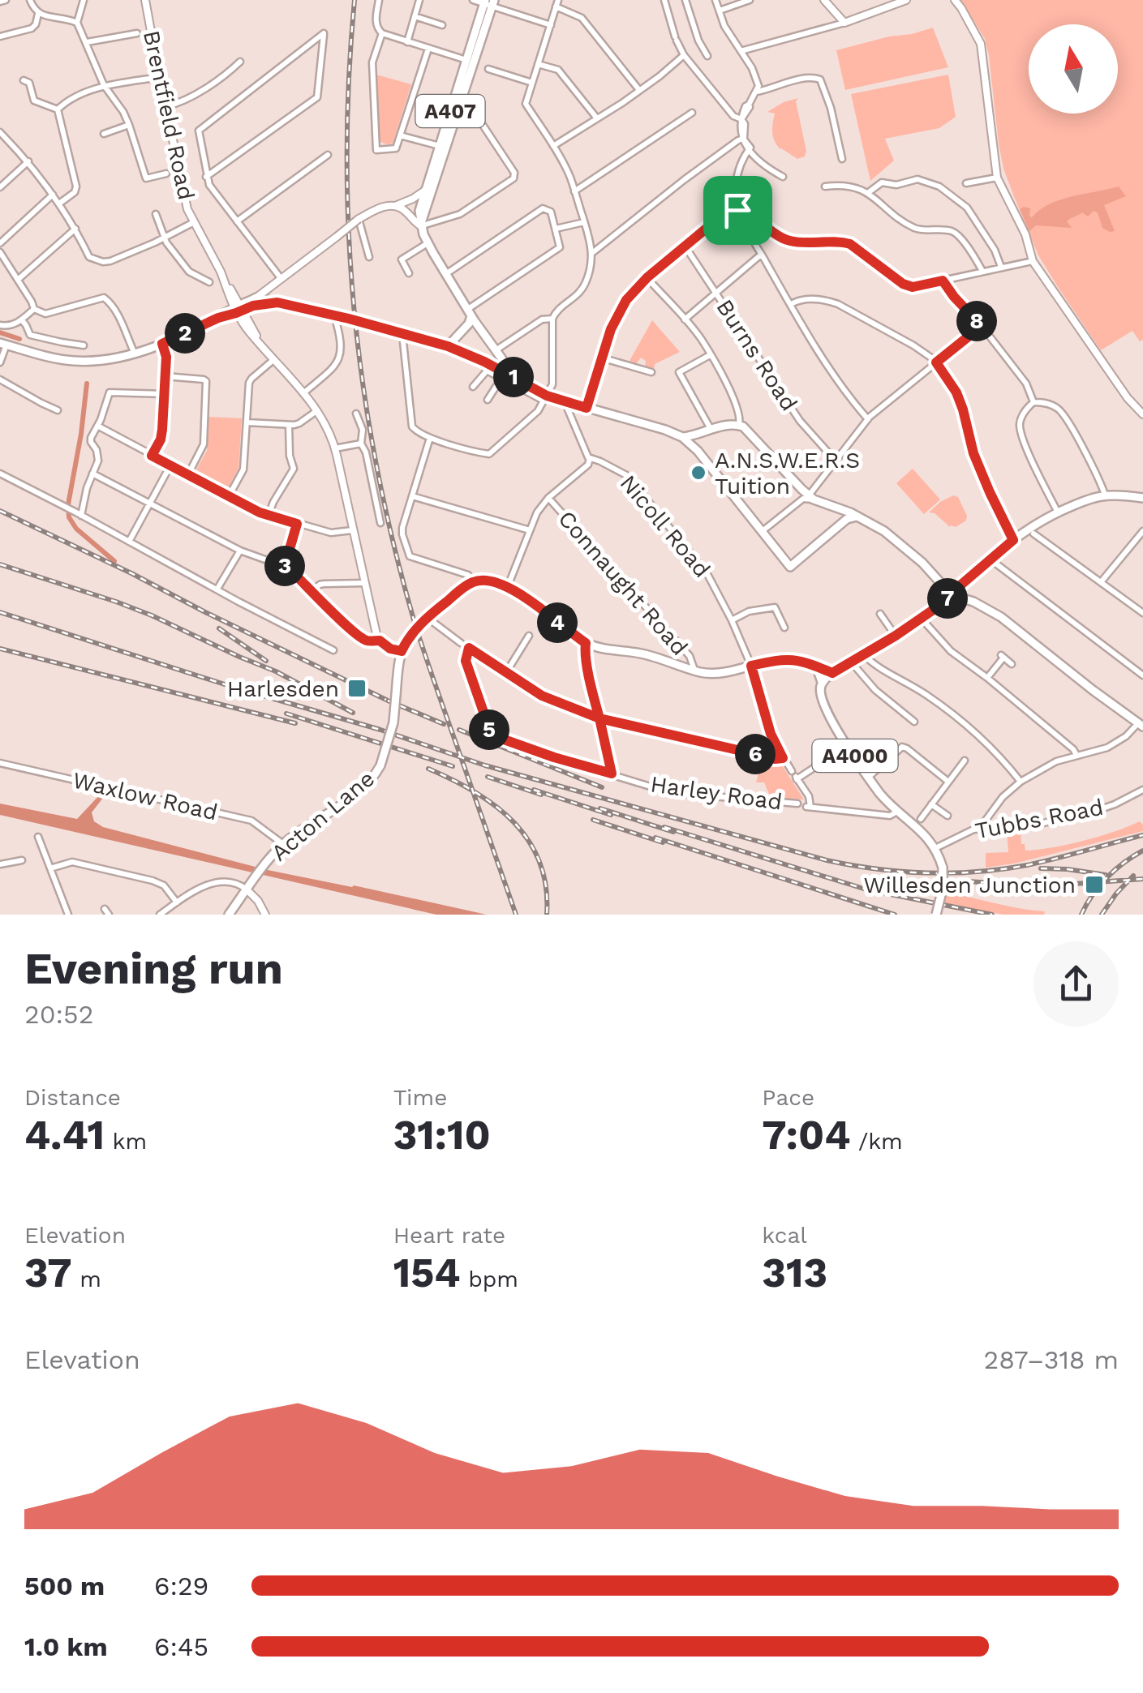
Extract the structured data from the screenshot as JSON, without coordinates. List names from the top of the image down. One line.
{"streets":{"main road":["A407","A4000","Acton Lane"],"street":["Brentfield Road","Burns Road","Nicoll Road","Connaught Road","Harley Road","Waxlow Road","Tubbs Road"]},"crossings":[["Nicoll Road","Harley Road"],["A4000","Harley Road"],["A4000","Tubbs Road"],["Waxlow Road","Acton Lane"]],"places":{"other":["A.N.S.W.E.R.S Tuition"],"transit":["Harlesden","Willesden Junction"]},"north":"top","page":{"pins":["8","2","1","3","7","4","5","6"],"heading":["Evening run","20:52"],"stats":[["Distance","4.41 km"],["Time","31:10"],["Pace","7:04 /km"],["Elevation","37 m"],["Heart rate","154 bpm"],["kcal","313"]],"chart":["Elevation","287–318 m"],"list":[{"name":"500 m","note":"6:29"},{"name":"1.0 km","note":"6:45"}]}}
